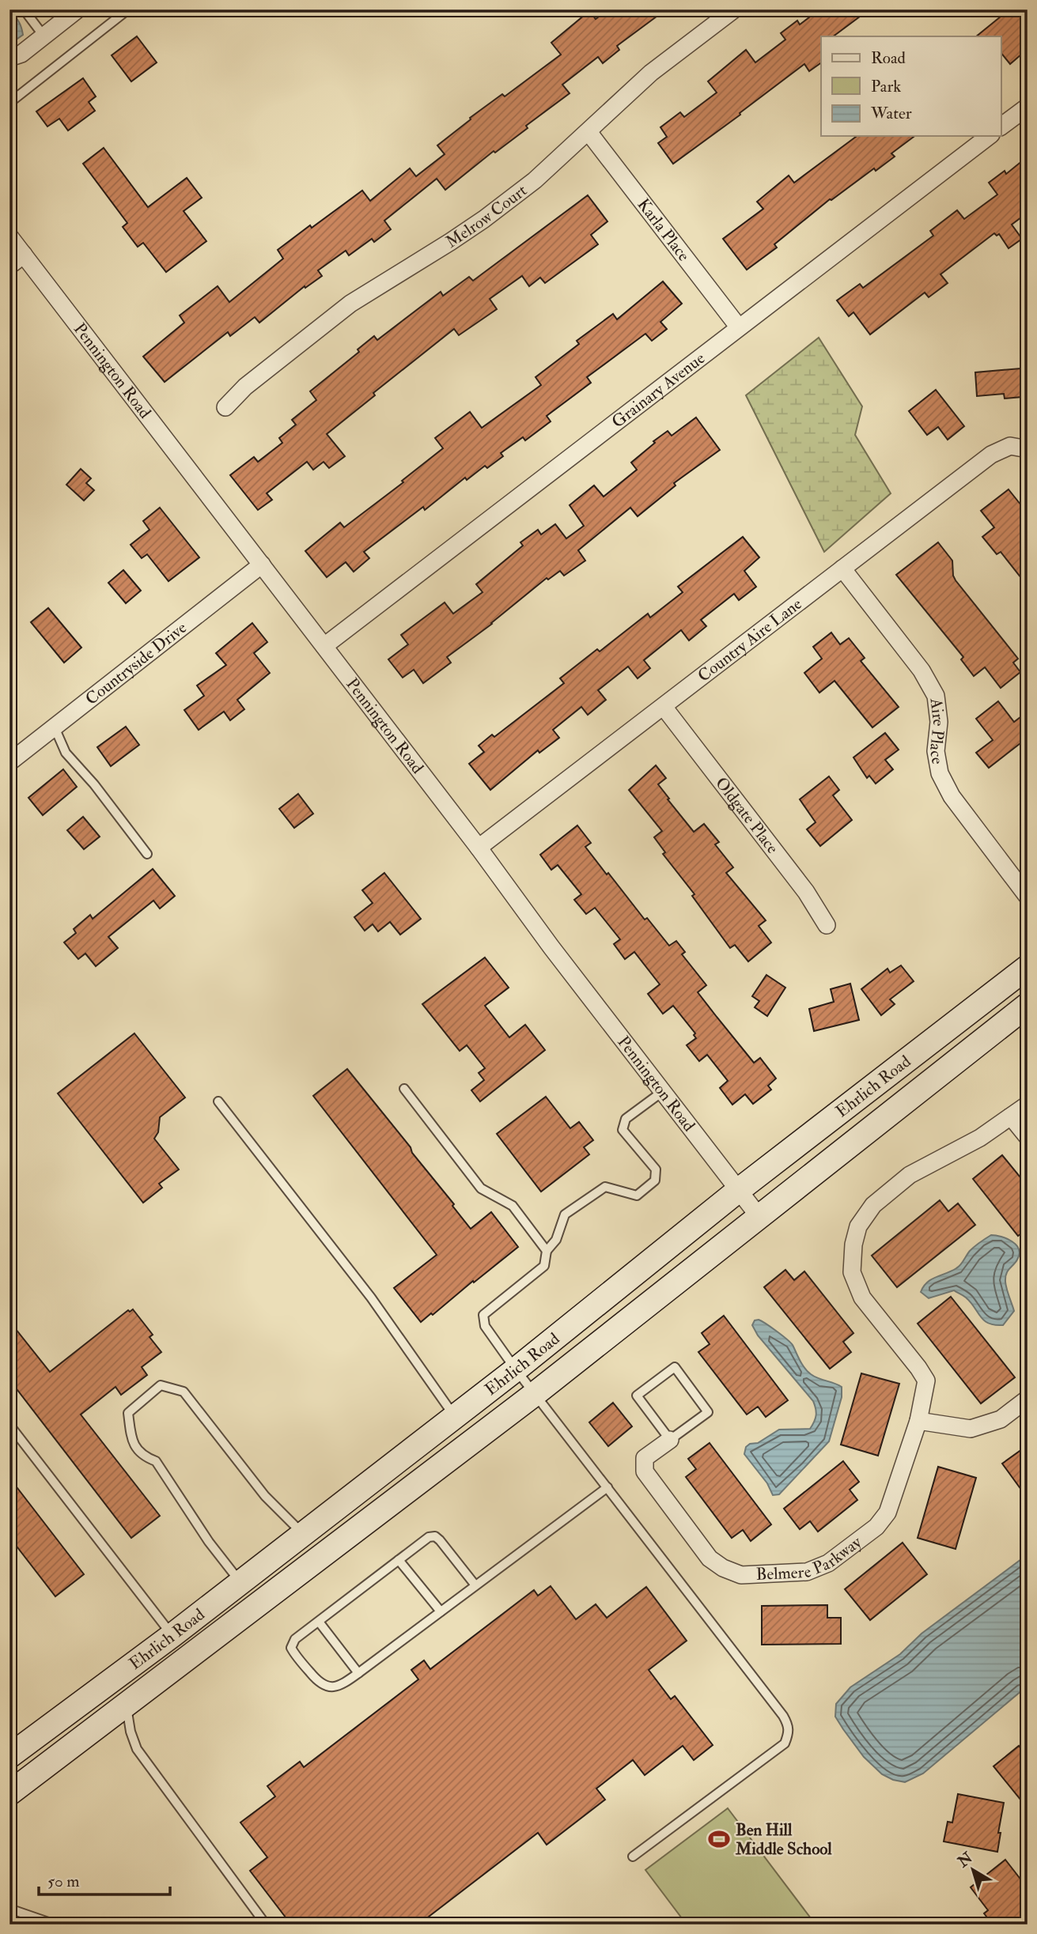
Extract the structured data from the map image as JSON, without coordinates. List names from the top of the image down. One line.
{"streets":{"main road":["Ehrlich Road"],"street":["Melrow Court","Karla Place","Pennington Road","Grainary Avenue","Country Aire Lane","Countryside Drive","Aire Place","Oldgate Place","Belmere Parkway"]},"crossings":[["Melrow Court","Karla Place"],["Karla Place","Grainary Avenue"],["Pennington Road","Grainary Avenue"],["Pennington Road","Country Aire Lane"],["Pennington Road","Countryside Drive"],["Pennington Road","Ehrlich Road"],["Country Aire Lane","Aire Place"],["Country Aire Lane","Oldgate Place"]],"places":{"sports":["Ben Hill Middle School"]},"legend":["Road","Park","Water"],"scale_bar":"50 m","north":"top left"}
